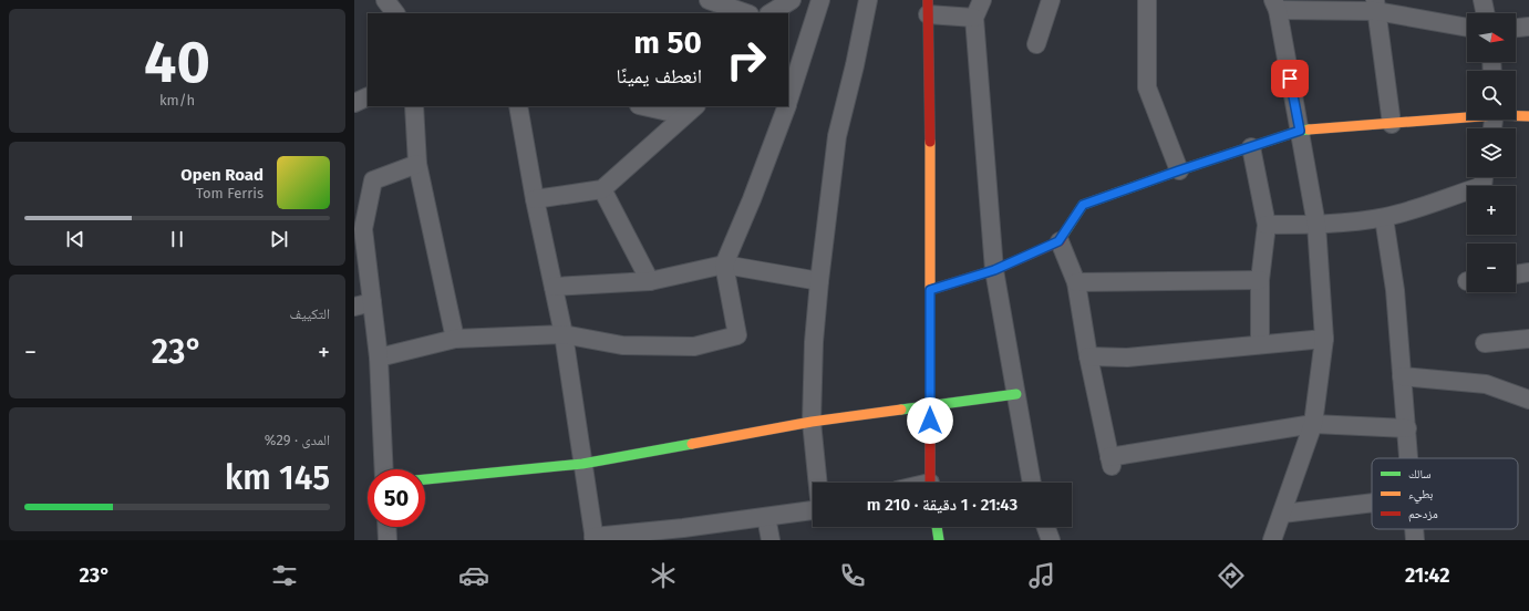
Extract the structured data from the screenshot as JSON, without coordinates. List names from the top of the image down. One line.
{"legend":["سالك","بطيء","مزدحم"],"north":"right","page":{"tile":[["40","km/h"],"التكييف",["المدى · 29%","145 km"]],"map_buttons":["+","−"],"turn":["50 m","انعطف يمينًا"],"song":["Open Road","Tom Ferris"],"heat":["−","23°","+"],"limit":"50","trip":"21:43 · 1 دقيقة · 210 m","tabs":["21:42","23°"]}}
